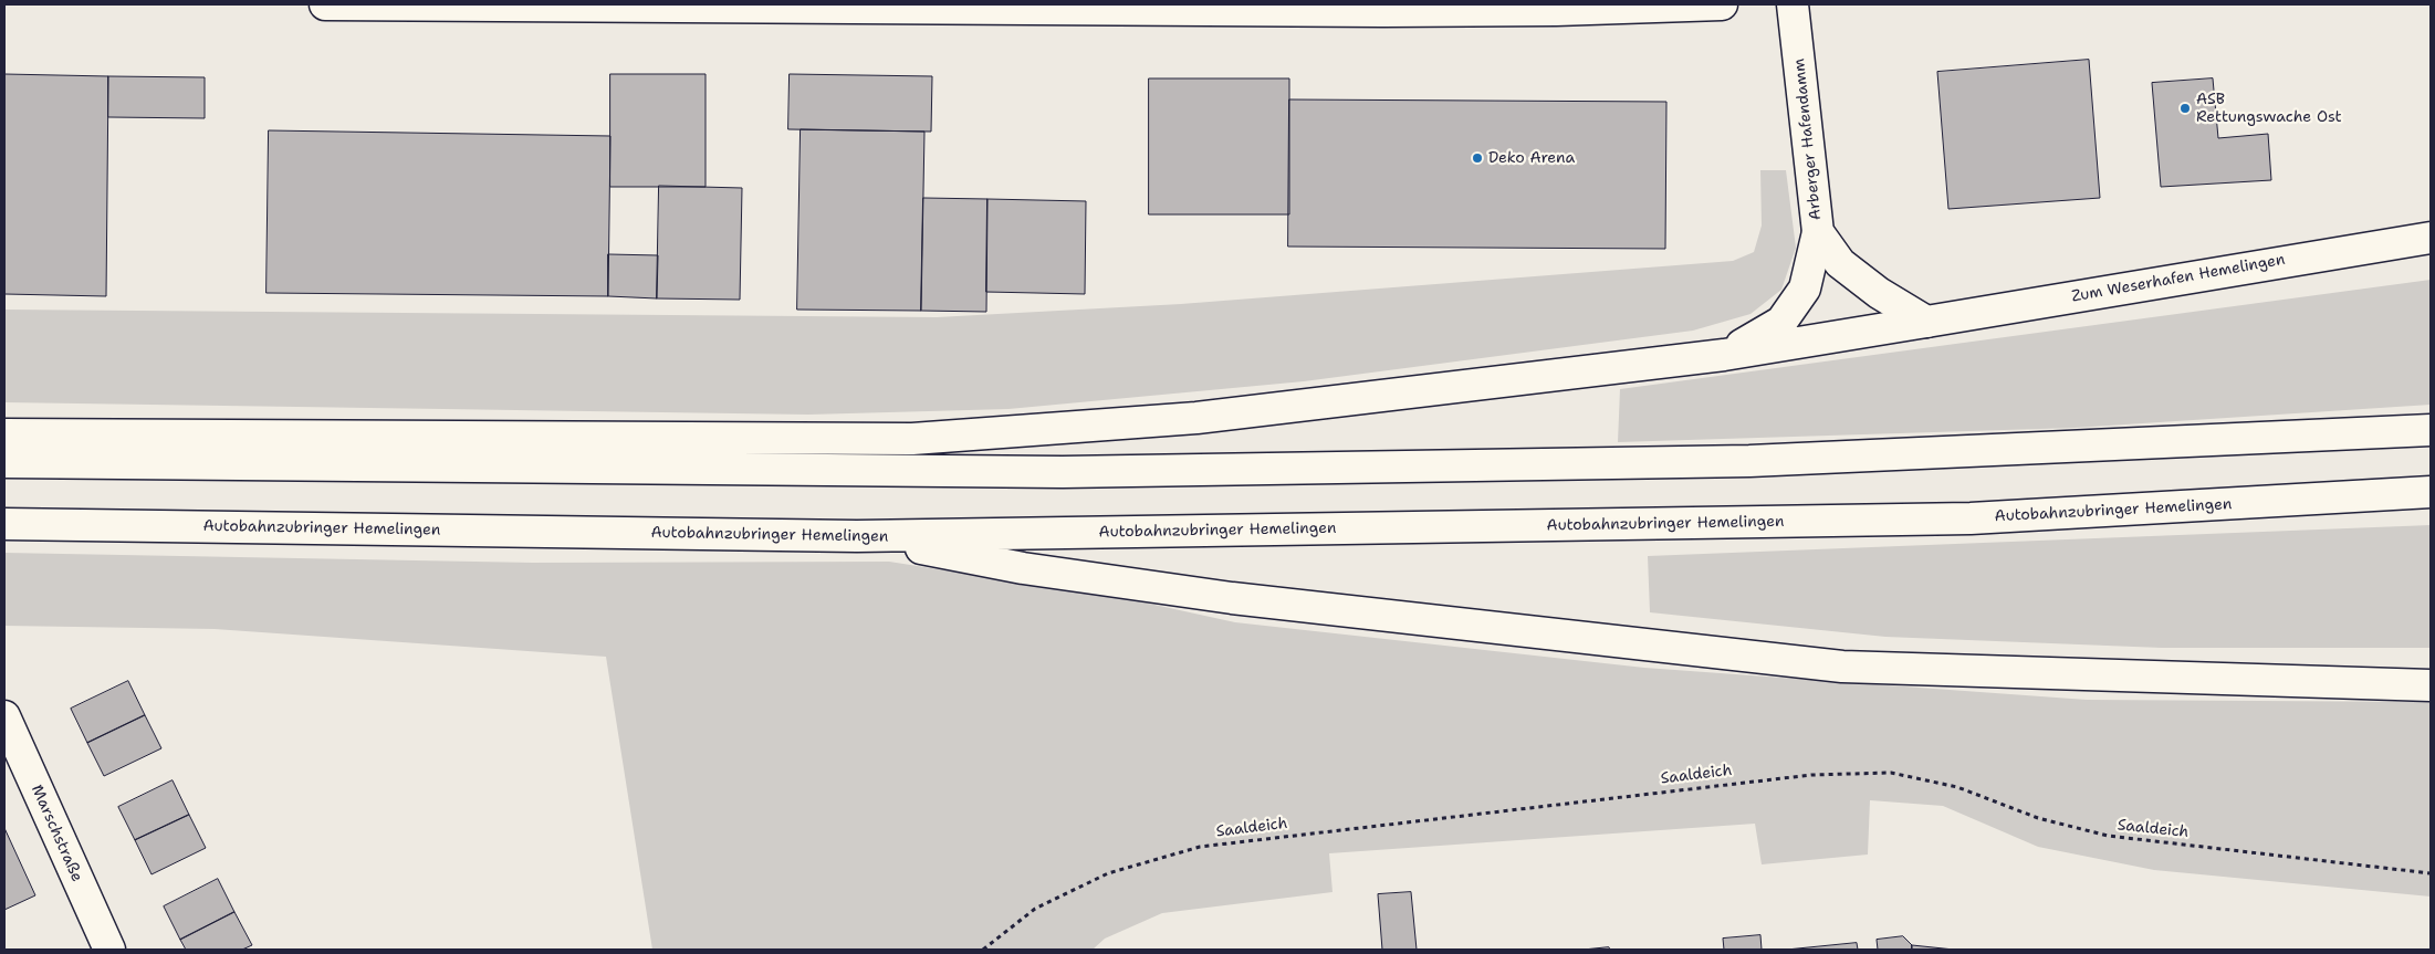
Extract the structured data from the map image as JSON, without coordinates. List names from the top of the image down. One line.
{"streets":{"main road":["Arberger Hafendamm","Zum Weserhafen Hemelingen","Autobahnzubringer Hemelingen","Marschstraße"],"path":["Saaldeich"]},"crossings":[["Arberger Hafendamm","Zum Weserhafen Hemelingen"]],"places":["ASB Rettungswache Ost","Deko Arena"]}
